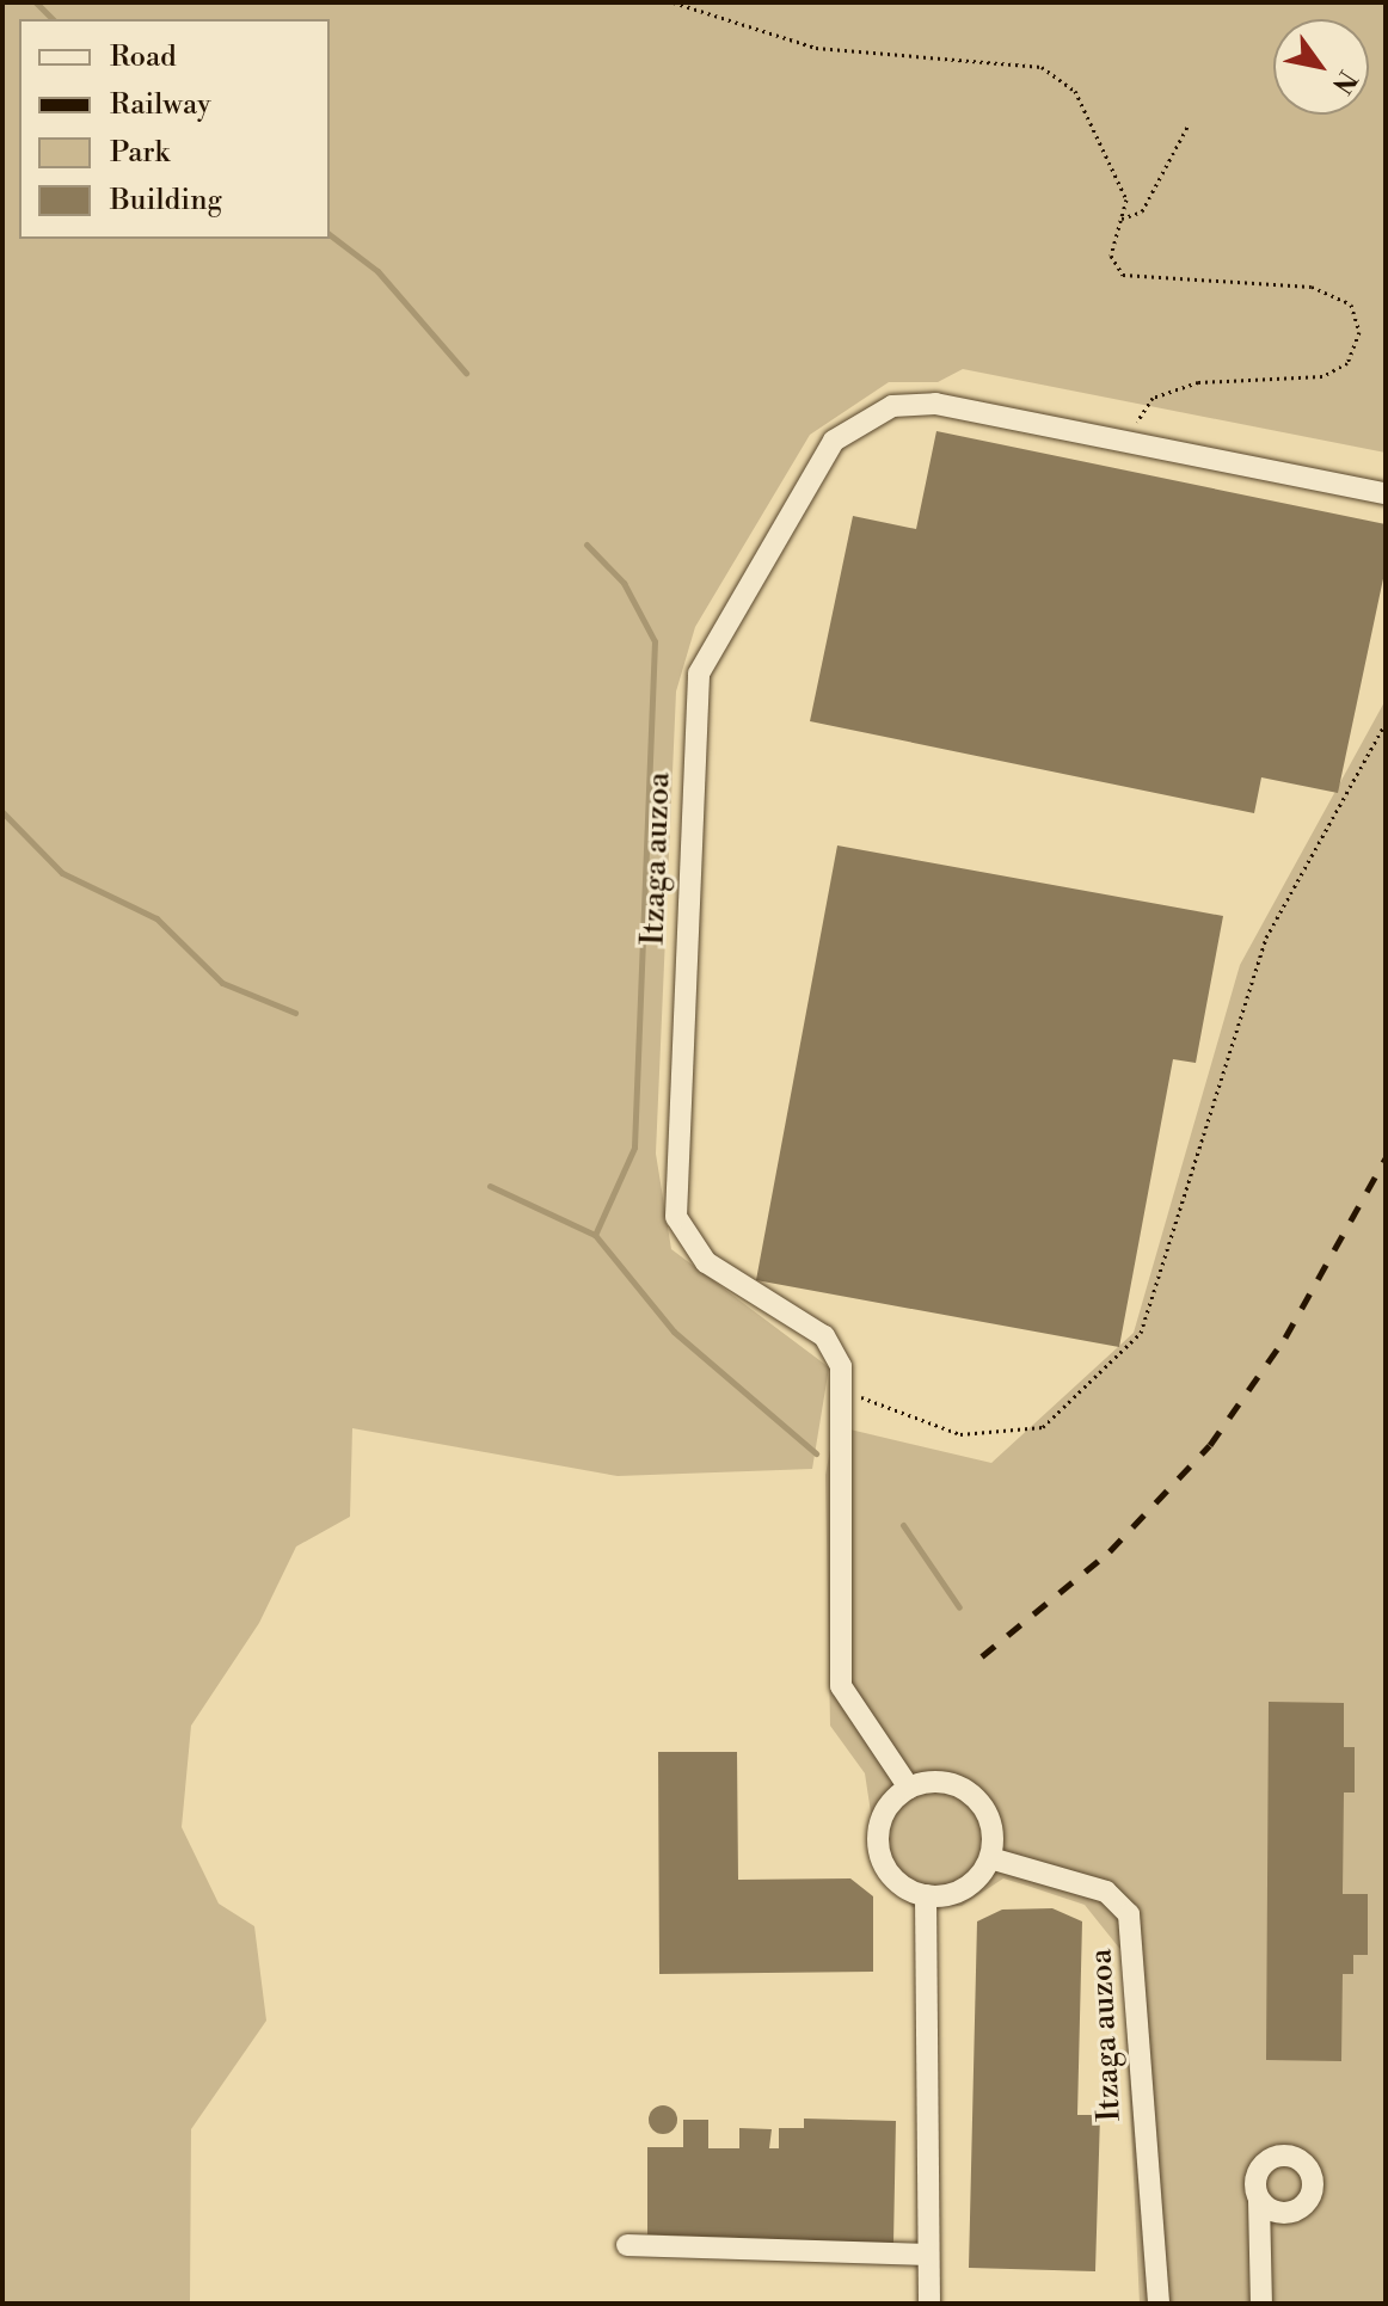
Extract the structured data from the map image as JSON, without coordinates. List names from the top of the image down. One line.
{"streets":{"street":["Itzaga auzoa"]},"legend":["Road","Railway","Park","Building"],"north":"bottom right"}
